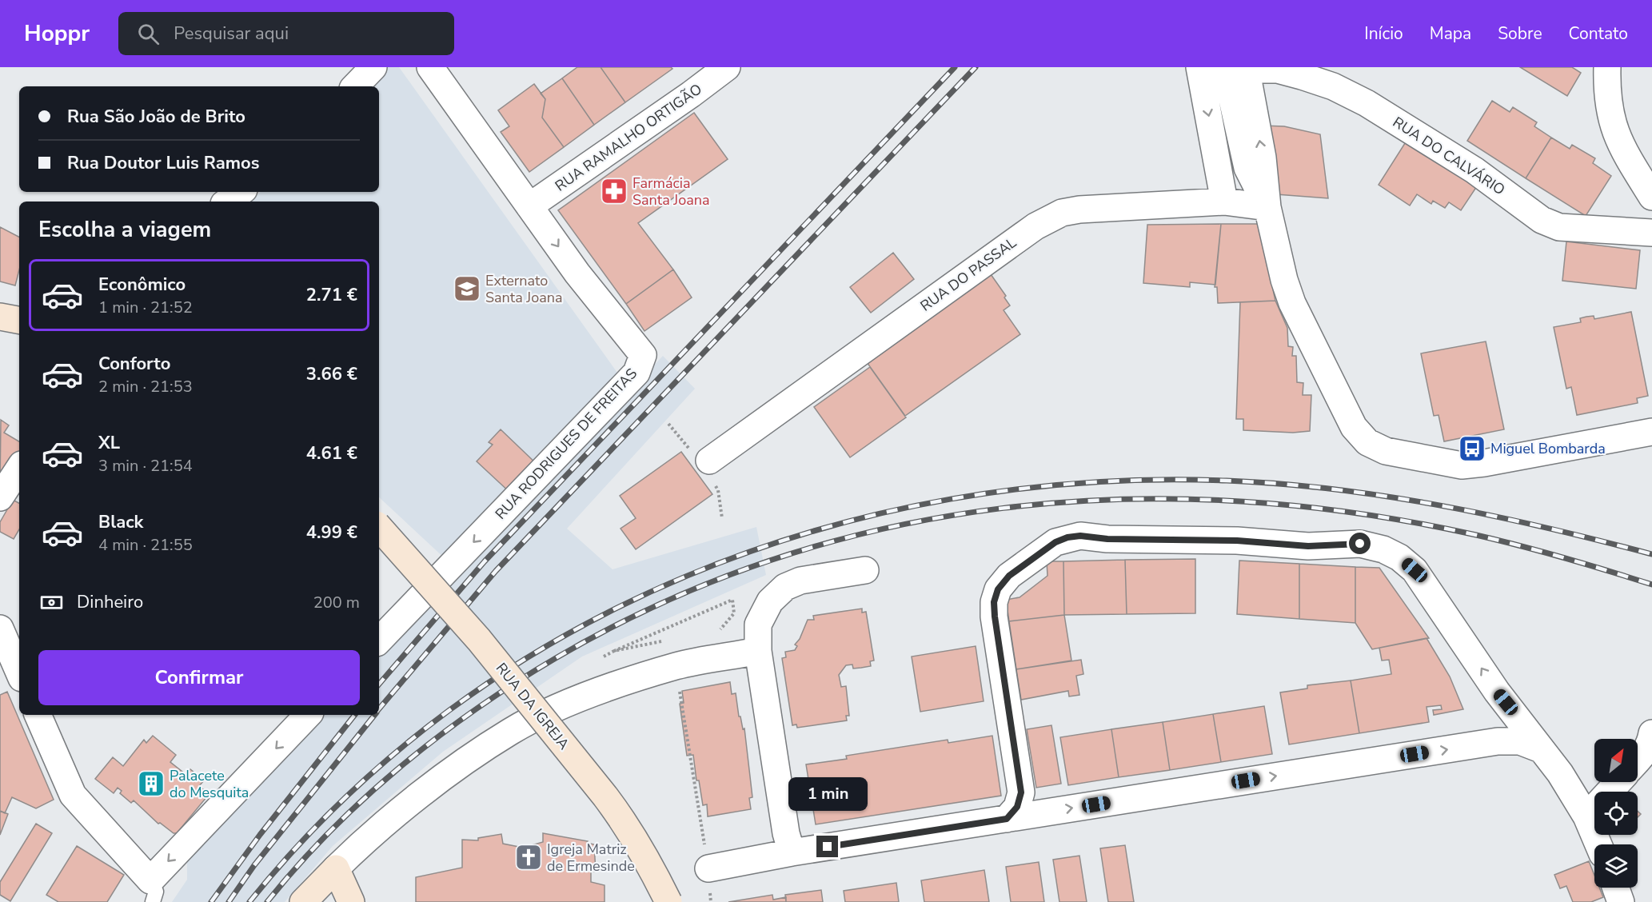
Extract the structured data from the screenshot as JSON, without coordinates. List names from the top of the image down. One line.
{"streets":{"main road":["RUA DA IGREJA"],"street":["RUA RAMALHO ORTIGÃO","RUA DO CALVÁRIO","RUA DO PASSAL","RUA RODRIGUES DE FREITAS"]},"crossings":[["RUA RAMALHO ORTIGÃO","RUA RODRIGUES DE FREITAS"]],"places":{"pharmacy":["Farmácia Santa Joana"],"school or university":["Externato Santa Joana"],"bus stop":["Miguel Bombarda"],"building":["Palacete do Mesquita"],"church":["Igreja Matriz de Ermesinde"]},"north":"top right","page":{"header":"Hoppr","search":"Pesquisar aqui","nav":["Início","Mapa","Sobre","Contato"],"banner":["Rua São João de Brito","Rua Doutor Luis Ramos"],"heading":"Escolha a viagem","list":[{"name":"Econômico","note":"1 min · 21:52","value":"2.71 €"},{"name":"Conforto","note":"2 min · 21:53","value":"3.66 €"},{"name":"XL","note":"3 min · 21:54","value":"4.61 €"},{"name":"Black","note":"4 min · 21:55","value":"4.99 €"}],"pay":["Dinheiro","200 m"],"buttons":"Confirmar","bubble":"1 min"}}
